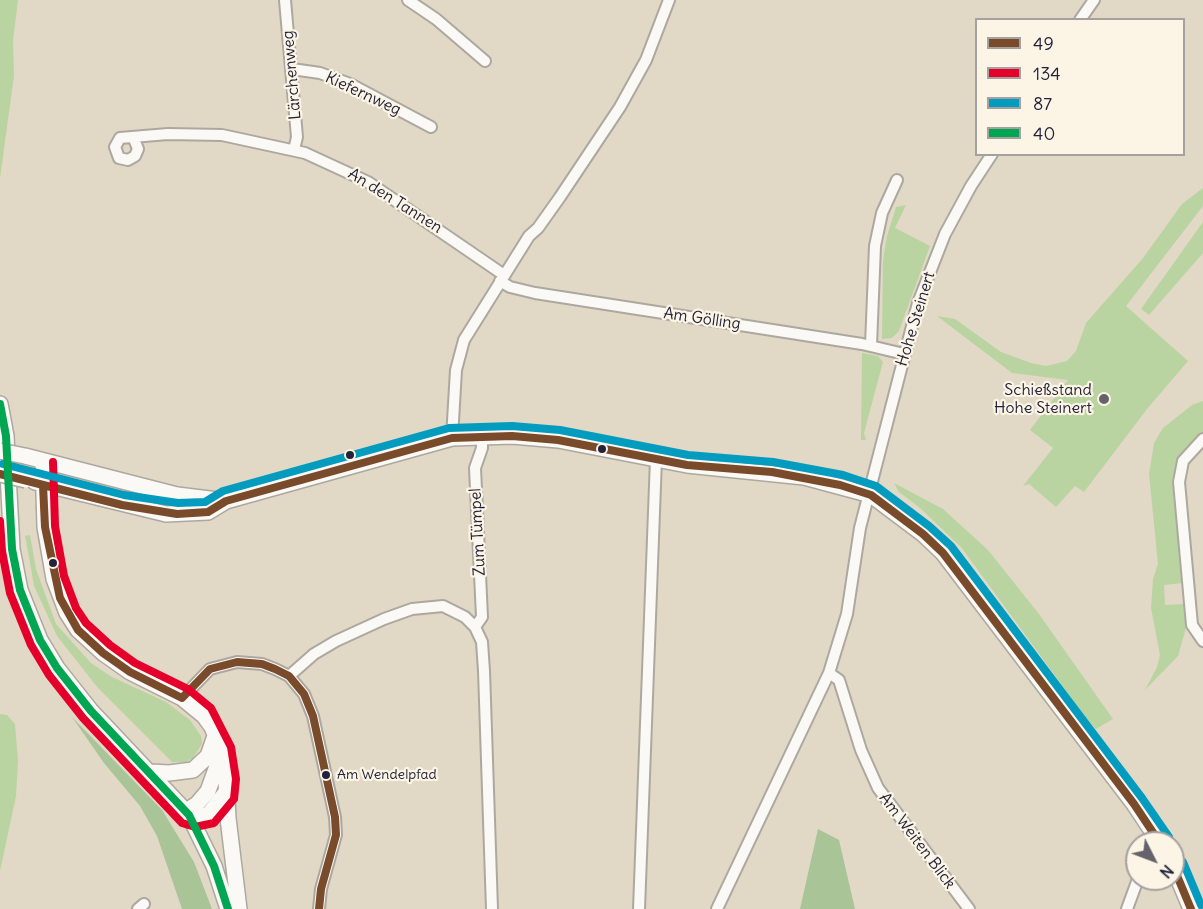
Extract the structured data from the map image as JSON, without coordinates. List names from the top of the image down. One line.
{"streets":{"street":["Lärchenweg","Kiefernweg","An den Tannen","Am Gölling","Hohe Steinert","Zum Tümpel","Am Weiten Blick"]},"crossings":[["Lärchenweg","Kiefernweg"],["Lärchenweg","An den Tannen"],["An den Tannen","Am Gölling"],["Am Gölling","Hohe Steinert"]],"places":["Schießstand Hohe Steinert","Am Wendelpfad"],"lines":["transit line 40","transit line 87","transit line 49","transit line 134"],"legend":["49","134","87","40"],"north":"bottom right"}
